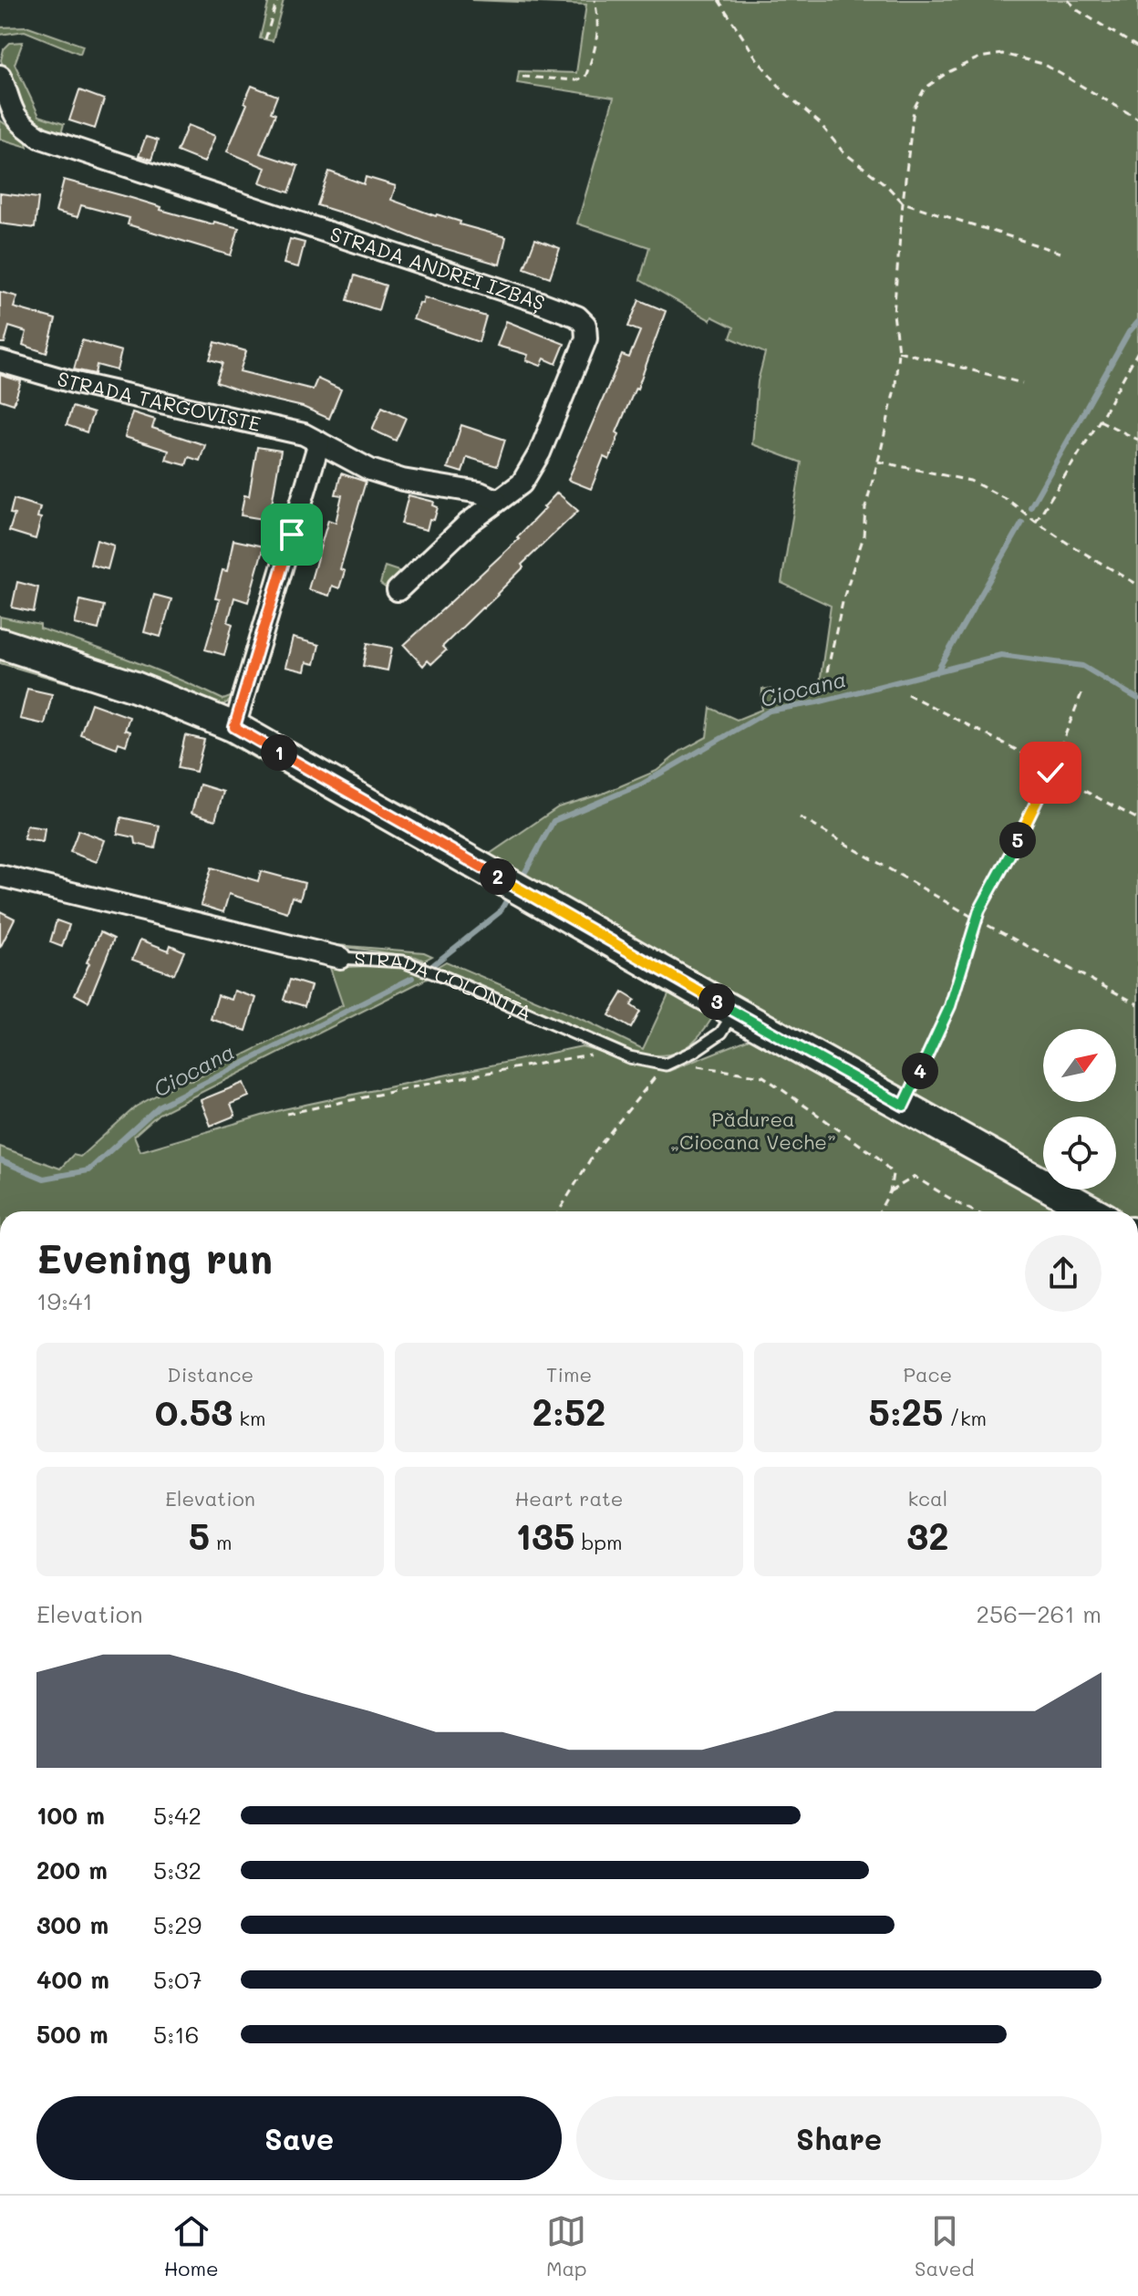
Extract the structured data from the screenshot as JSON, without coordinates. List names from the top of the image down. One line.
{"streets":{"street":["STRADA ANDREI IZBAȘ","STRADA TÂRGOVIȘTE","STRADA COLONIȚA"]},"crossings":[["STRADA ANDREI IZBAȘ","STRADA TÂRGOVIȘTE"]],"water":["Ciocana"],"parks":["Pădurea „Ciocana Veche”"],"north":"top right","page":{"pins":["1","5","2","3","4"],"heading":["Evening run","19:41"],"stats":[["Distance","0.53 km"],["Time","2:52"],["Pace","5:25 /km"],["Elevation","5 m"],["Heart rate","135 bpm"],["kcal","32"]],"chart":["Elevation","256–261 m"],"list":[{"name":"100 m","note":"5:42"},{"name":"200 m","note":"5:32"},{"name":"300 m","note":"5:29"},{"name":"400 m","note":"5:07"},{"name":"500 m","note":"5:16"}],"buttons":["Save","Share"],"tabs":["Home","Map","Saved"]}}
